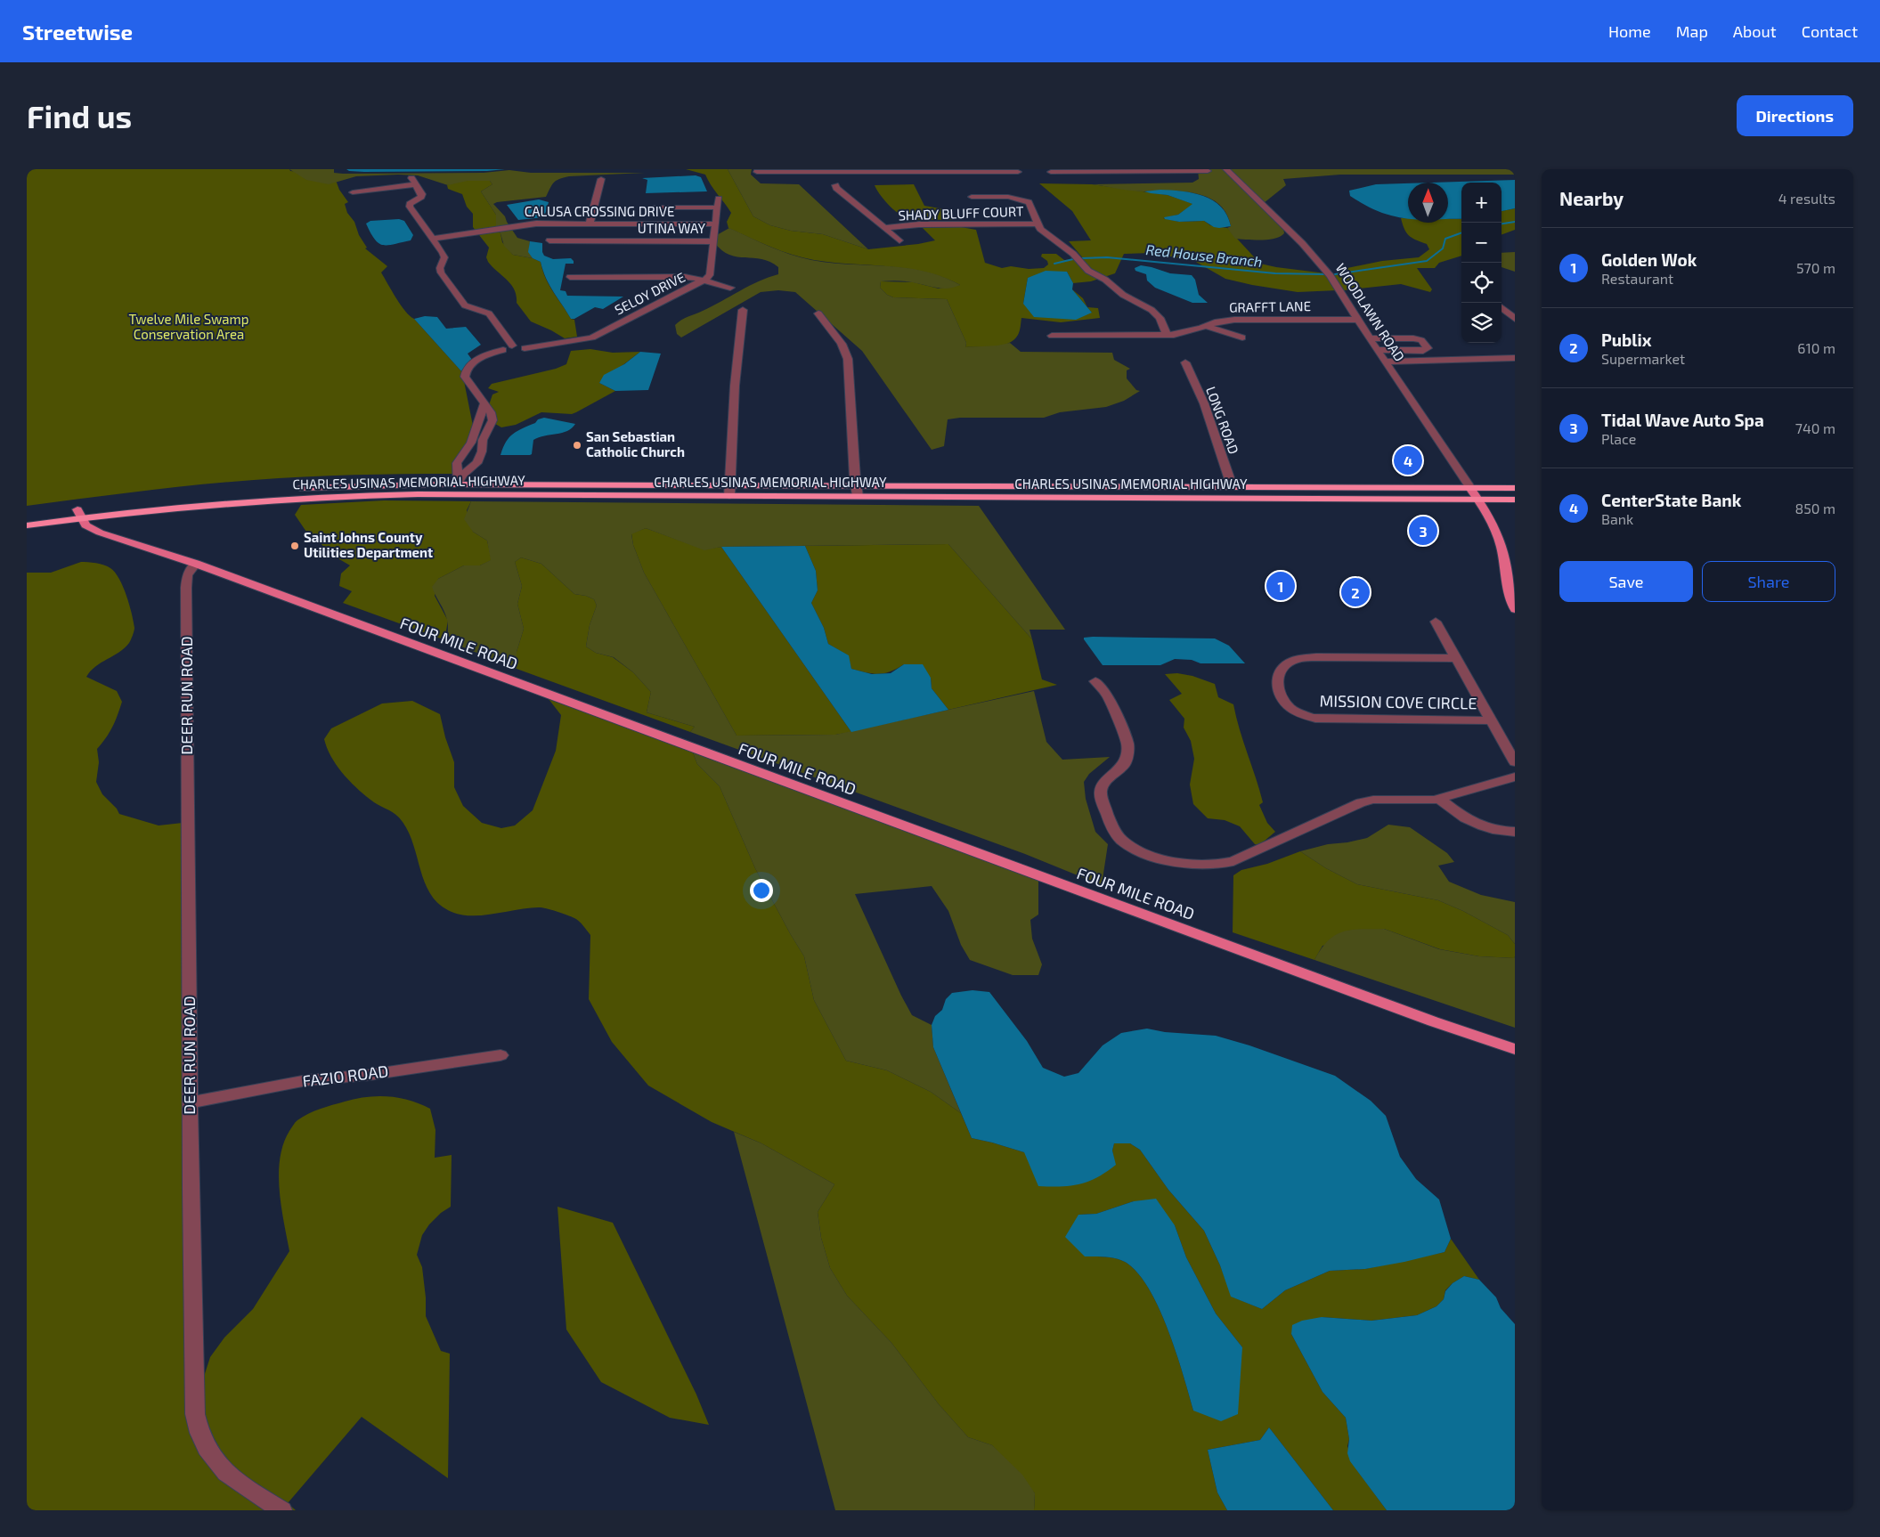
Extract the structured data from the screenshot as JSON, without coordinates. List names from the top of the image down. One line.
{"streets":{"highway":["CHARLES USINAS MEMORIAL HIGHWAY"],"main road":["FOUR MILE ROAD"],"street":["CALUSA CROSSING DRIVE","SHADY BLUFF COURT","UTINA WAY","SELOY DRIVE","GRAFFT LANE","WOODLAWN ROAD","LONG ROAD","DEER RUN ROAD","MISSION COVE CIRCLE","FAZIO ROAD"]},"crossings":[["CALUSA CROSSING DRIVE","SELOY DRIVE"],["UTINA WAY","SELOY DRIVE"],["GRAFFT LANE","WOODLAWN ROAD"],["WOODLAWN ROAD","CHARLES USINAS MEMORIAL HIGHWAY"],["LONG ROAD","CHARLES USINAS MEMORIAL HIGHWAY"],["CHARLES USINAS MEMORIAL HIGHWAY","FOUR MILE ROAD"],["FOUR MILE ROAD","DEER RUN ROAD"],["DEER RUN ROAD","FAZIO ROAD"]],"water":["Red House Branch"],"parks":["Twelve Mile Swamp Conservation Area"],"places":["San Sebastian Catholic Church","Saint Johns County Utilities Department"],"north":"top","page":{"header":"Streetwise","nav":["Home","Map","About","Contact"],"buttons":["Directions",["Save","Share"]],"title":"Find us","heading":["Nearby","4 results"],"map_buttons":["+","−"],"list":[{"mark":"1","name":"Golden Wok","note":"Restaurant","value":"570 m"},{"mark":"2","name":"Publix","note":"Supermarket","value":"610 m"},{"mark":"3","name":"Tidal Wave Auto Spa","note":"Place","value":"740 m"},{"mark":"4","name":"CenterState Bank","note":"Bank","value":"850 m"}],"pins":["4","3","1","2"]}}
